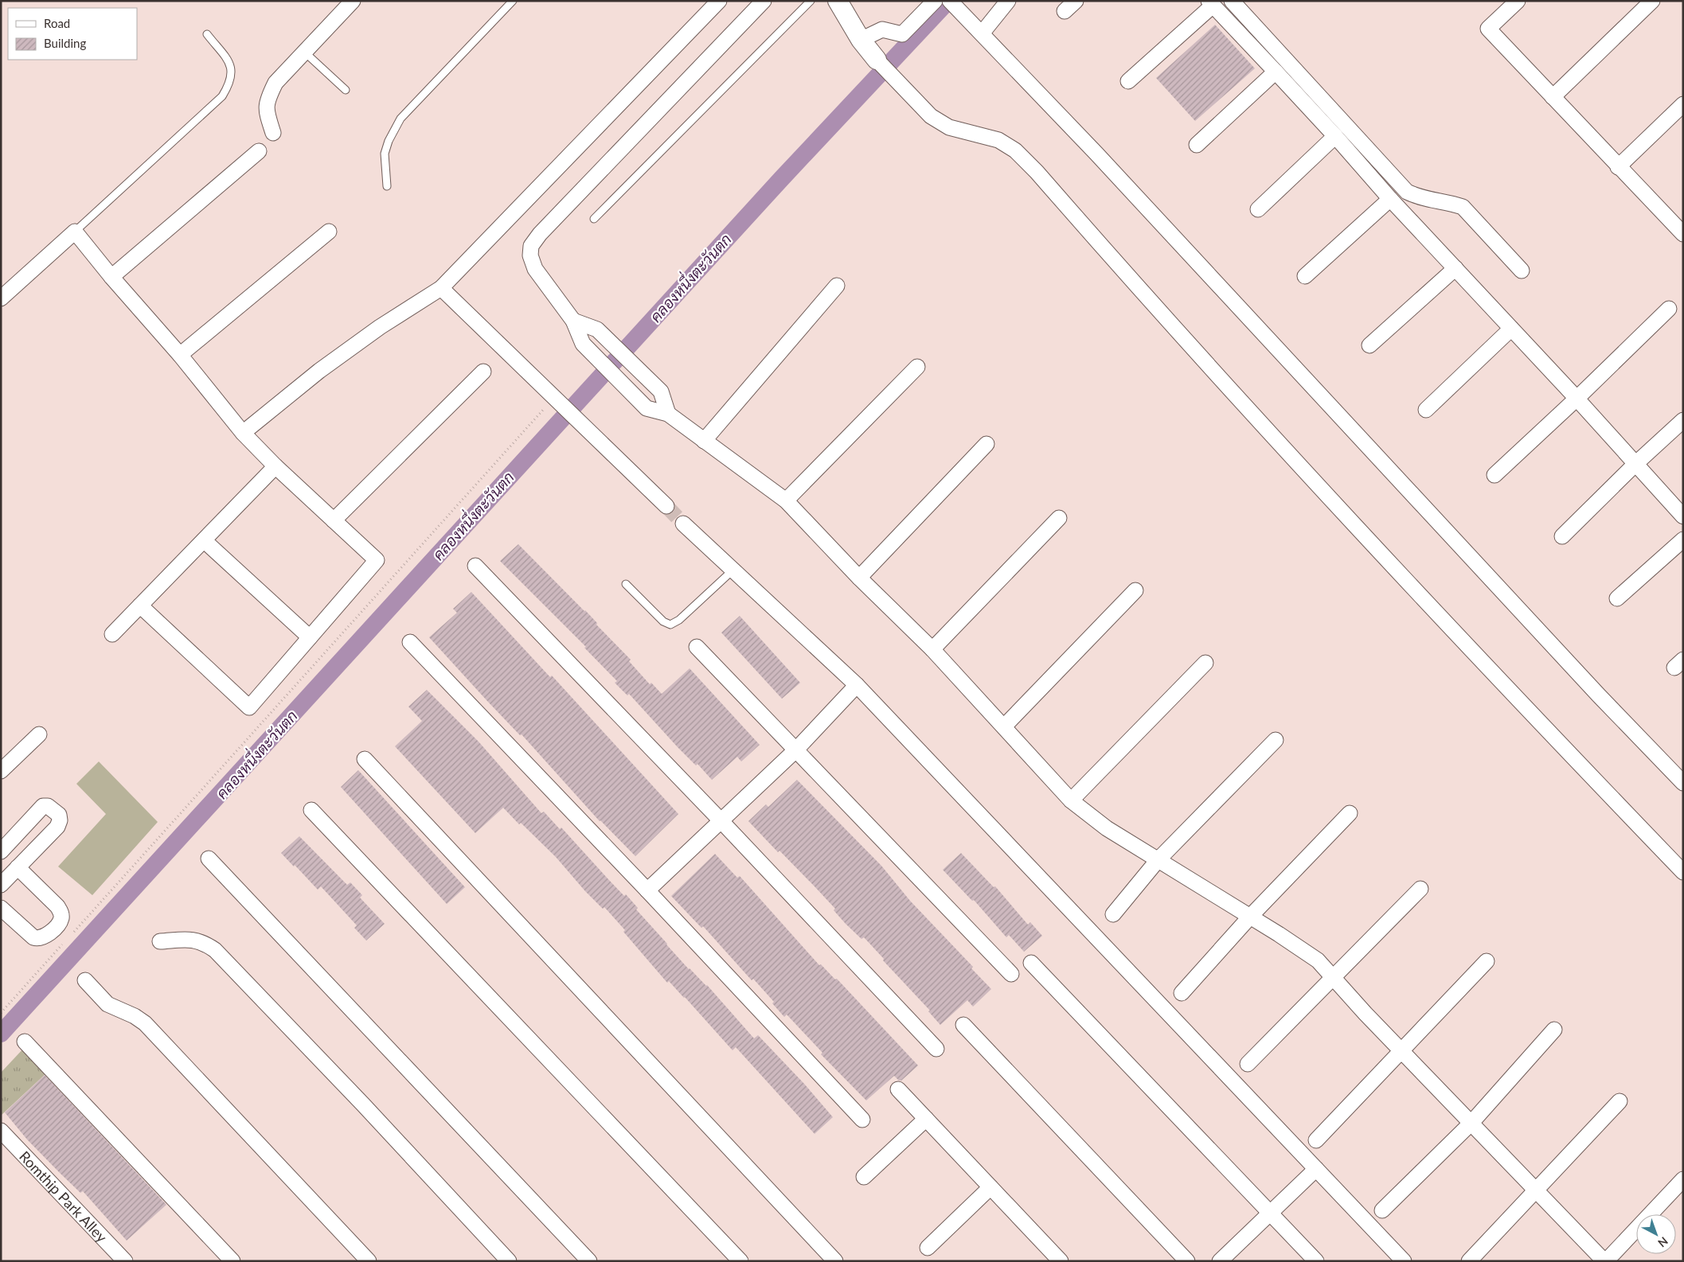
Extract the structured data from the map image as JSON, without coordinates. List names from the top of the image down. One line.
{"streets":{"street":["Romthip Park Alley"]},"water":["คลองหนึ่งตะวันตก"],"legend":["Road","Building"],"north":"bottom right"}
